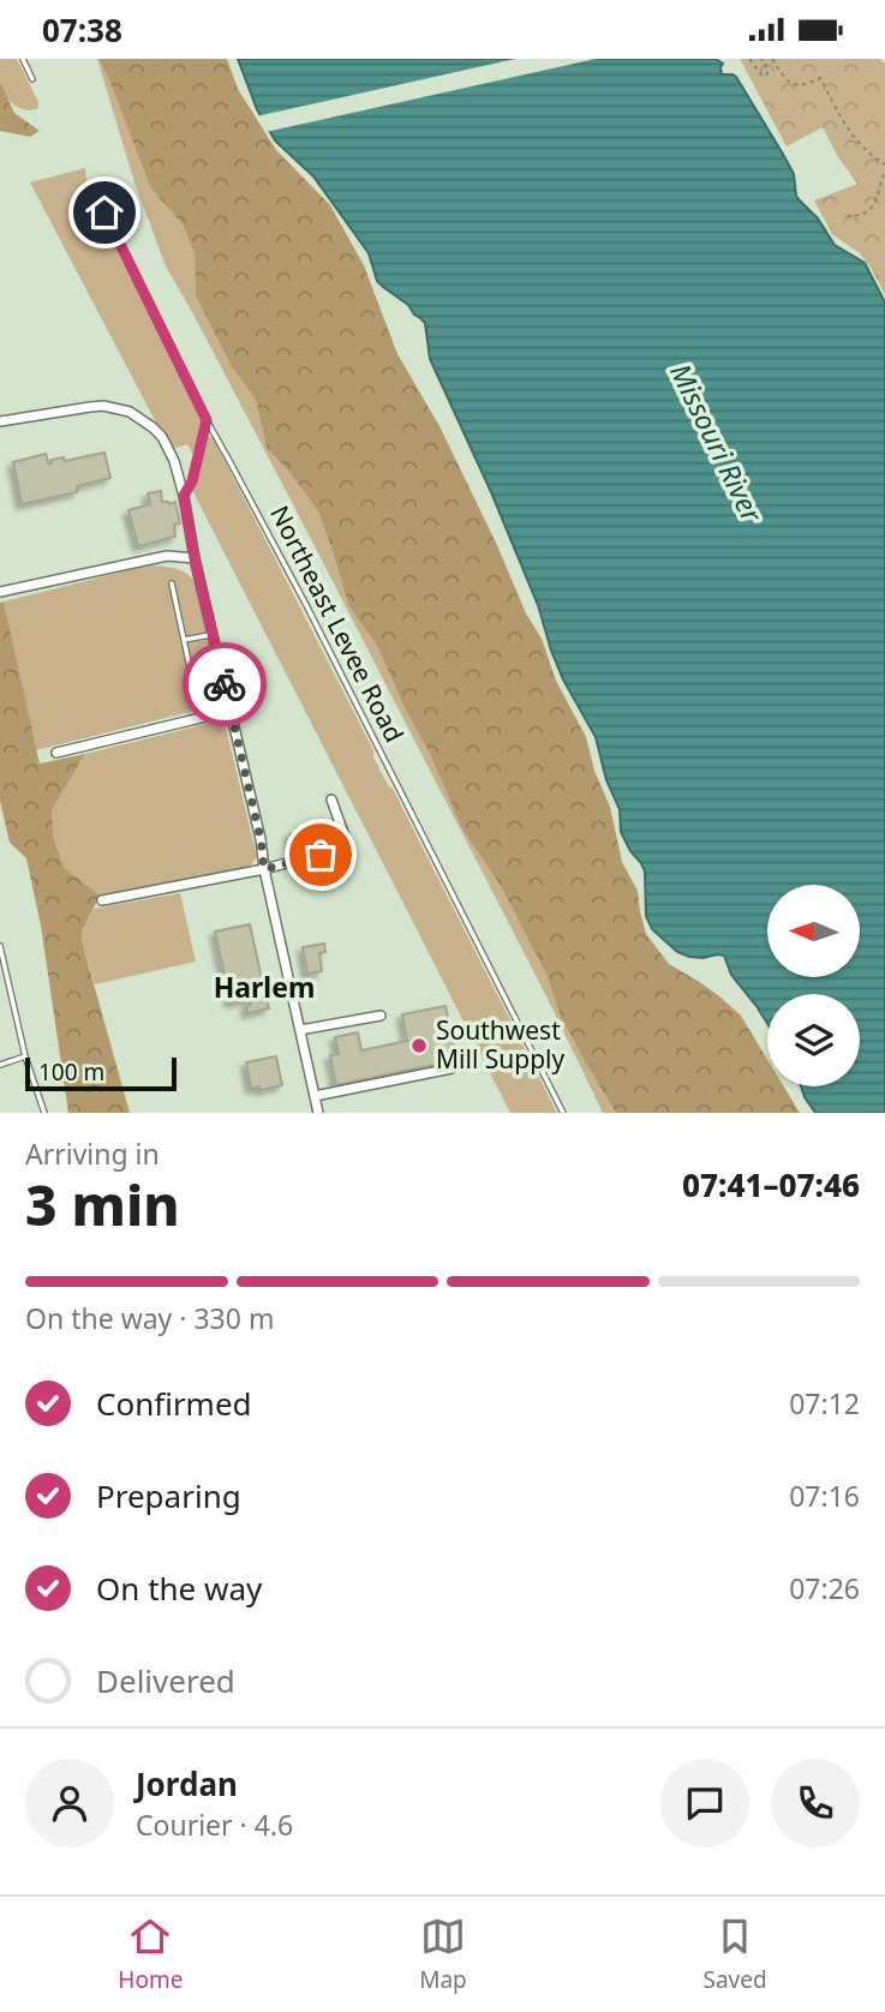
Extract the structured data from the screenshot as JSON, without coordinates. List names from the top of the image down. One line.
{"streets":{"lane":["Northeast Levee Road"]},"districts":["Harlem"],"water":["Missouri River"],"places":["Southwest Mill Supply"],"scale_bar":"100 m","north":"left","page":{"status":"07:38","scale":"100 m","heading":["3 min","Arriving in","07:41–07:46"],"panel":["Jordan","Courier · 4.6"],"bar":"On the way · 330 m","list":[["Confirmed","07:12"],["Preparing","07:16"],["On the way","07:26"],"Delivered"],"tabs":["Home","Map","Saved"]}}
